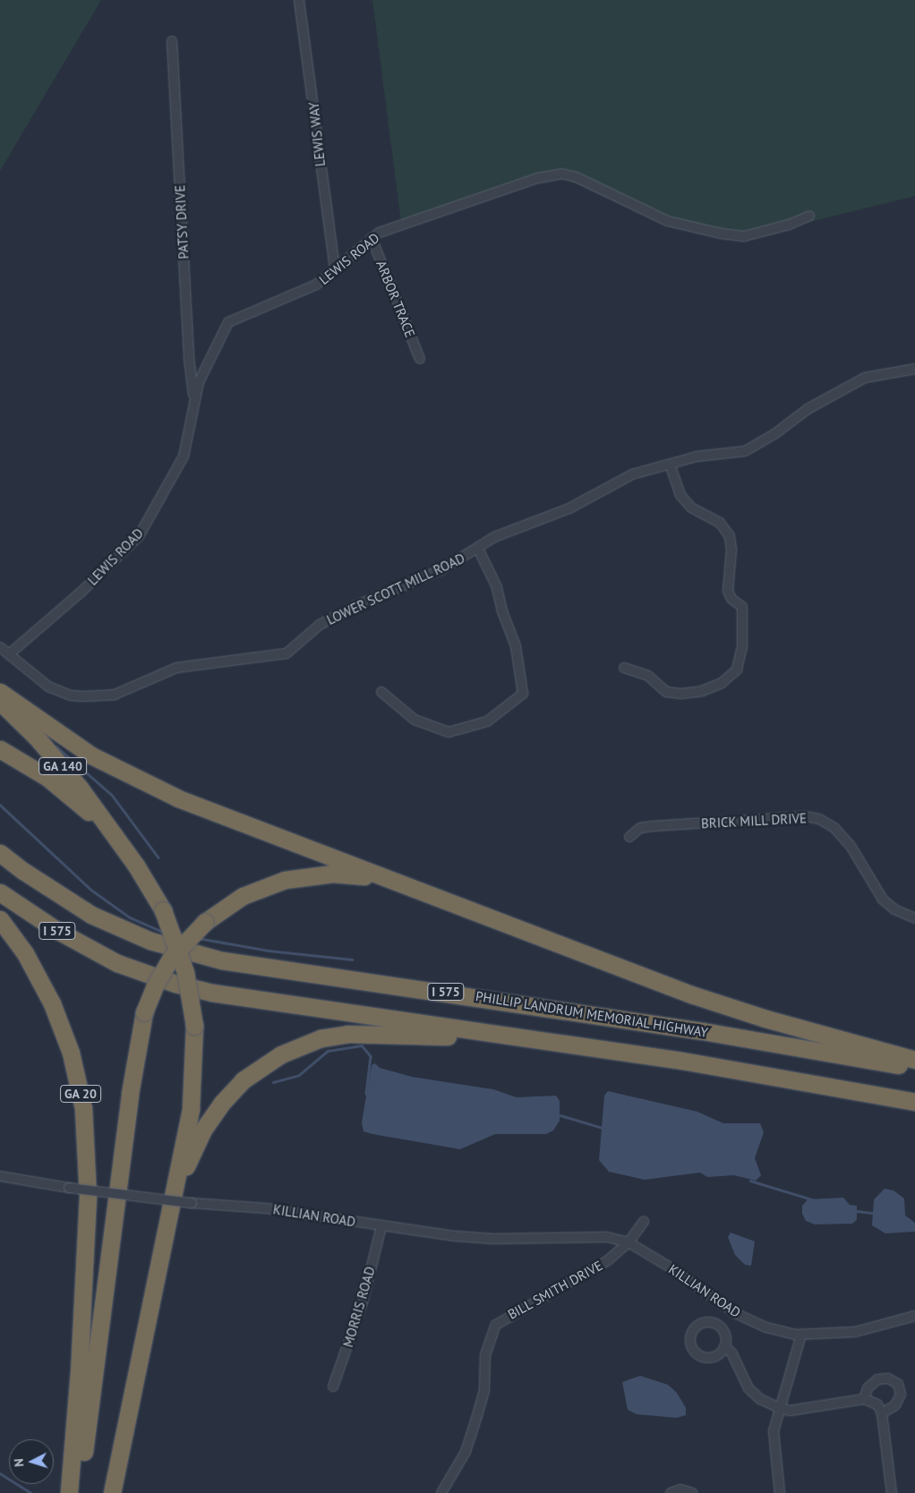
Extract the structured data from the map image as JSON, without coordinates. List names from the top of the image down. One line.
{"streets":{"highway":["GA 140","I 575","PHILLIP LANDRUM MEMORIAL HIGHWAY","GA 20"],"street":["LEWIS WAY","PATSY DRIVE","LEWIS ROAD","ARBOR TRACE","LOWER SCOTT MILL ROAD","BRICK MILL DRIVE","KILLIAN ROAD","BILL SMITH DRIVE","MORRIS ROAD"]},"crossings":[["LEWIS WAY","LEWIS ROAD"],["PATSY DRIVE","LEWIS ROAD"],["LEWIS ROAD","ARBOR TRACE"],["LEWIS ROAD","LOWER SCOTT MILL ROAD"],["KILLIAN ROAD","BILL SMITH DRIVE"],["KILLIAN ROAD","MORRIS ROAD"]],"north":"left"}
